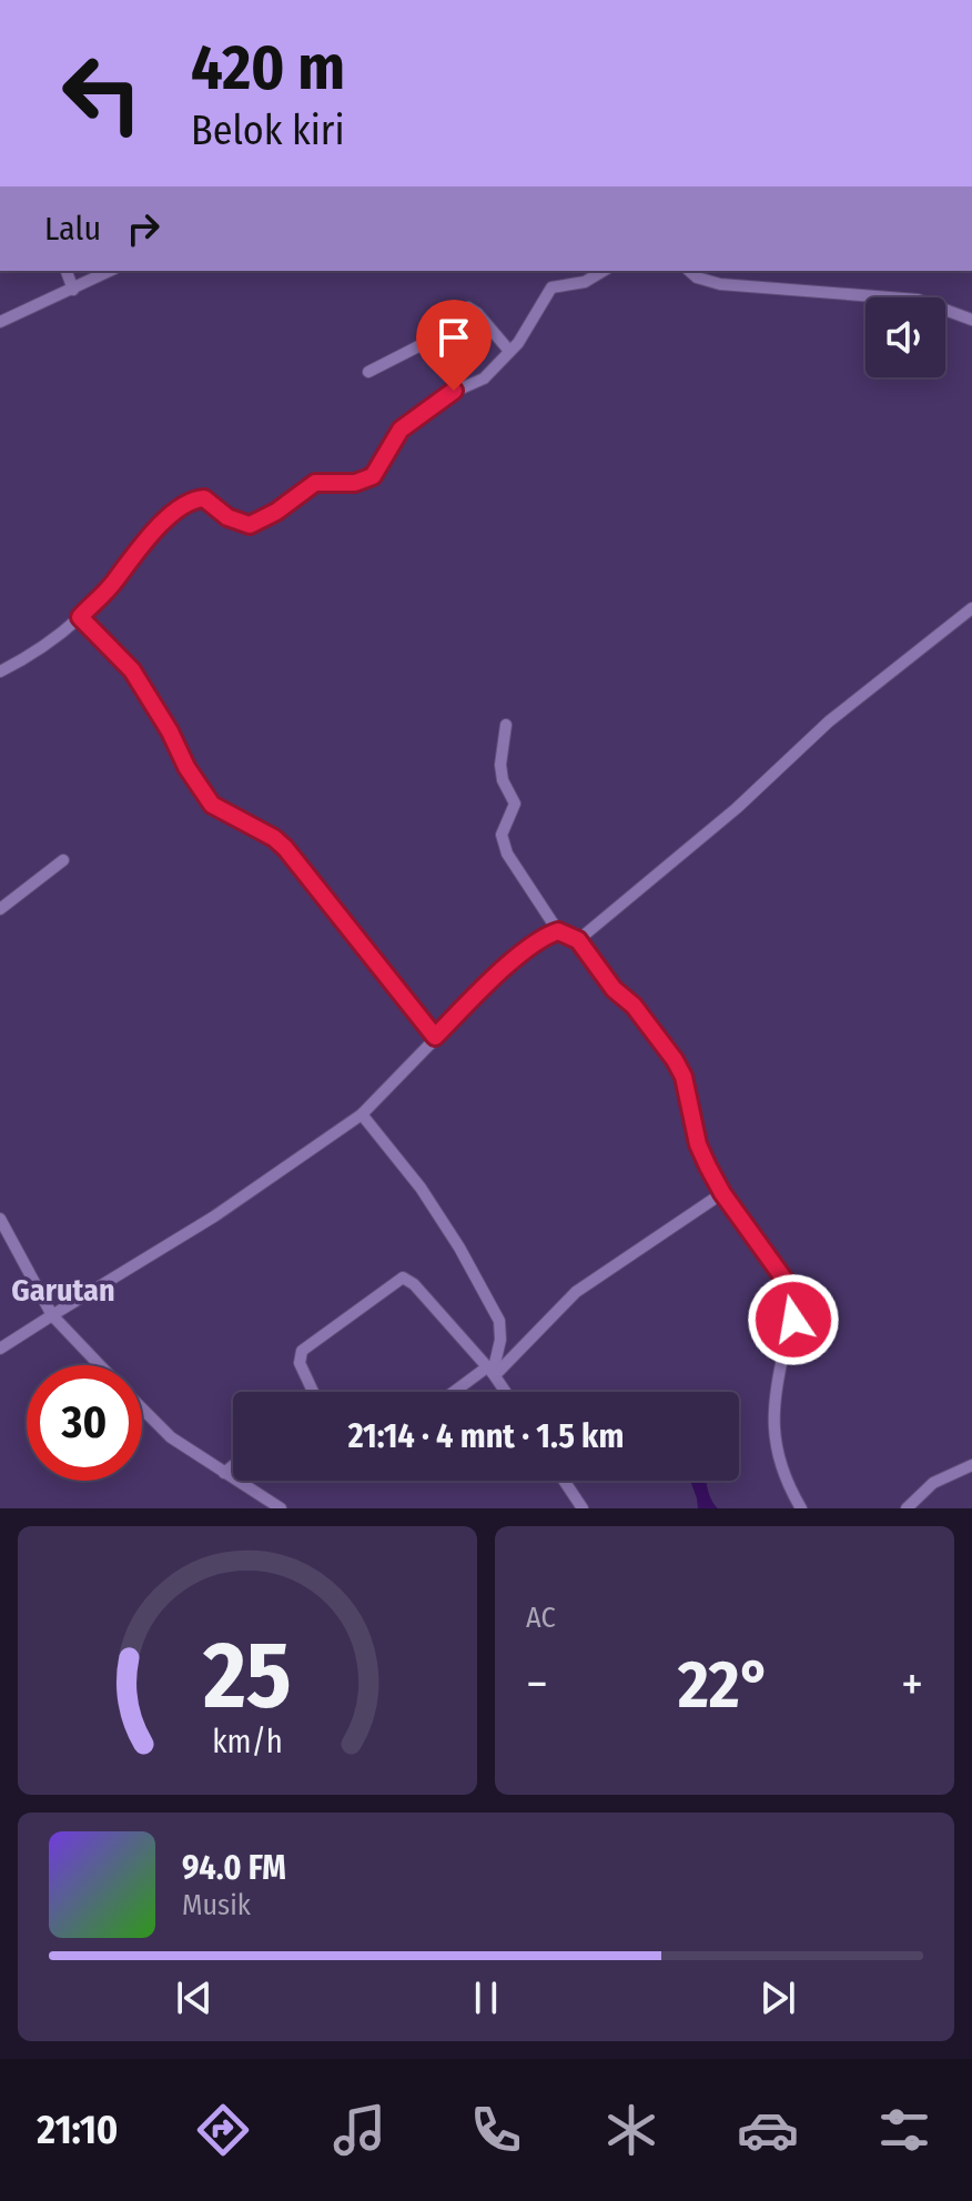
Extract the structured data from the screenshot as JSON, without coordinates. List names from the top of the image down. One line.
{"districts":["Garutan"],"page":{"turn":["420 m","Belok kiri"],"then":"Lalu","limit":"30","trip":"21:14 · 4 mnt · 1.5 km","tile":"AC","heat":["−","22°","+"],"song":["94.0 FM","Musik"],"tabs":"21:10","gauge":["25","km/h"]}}
